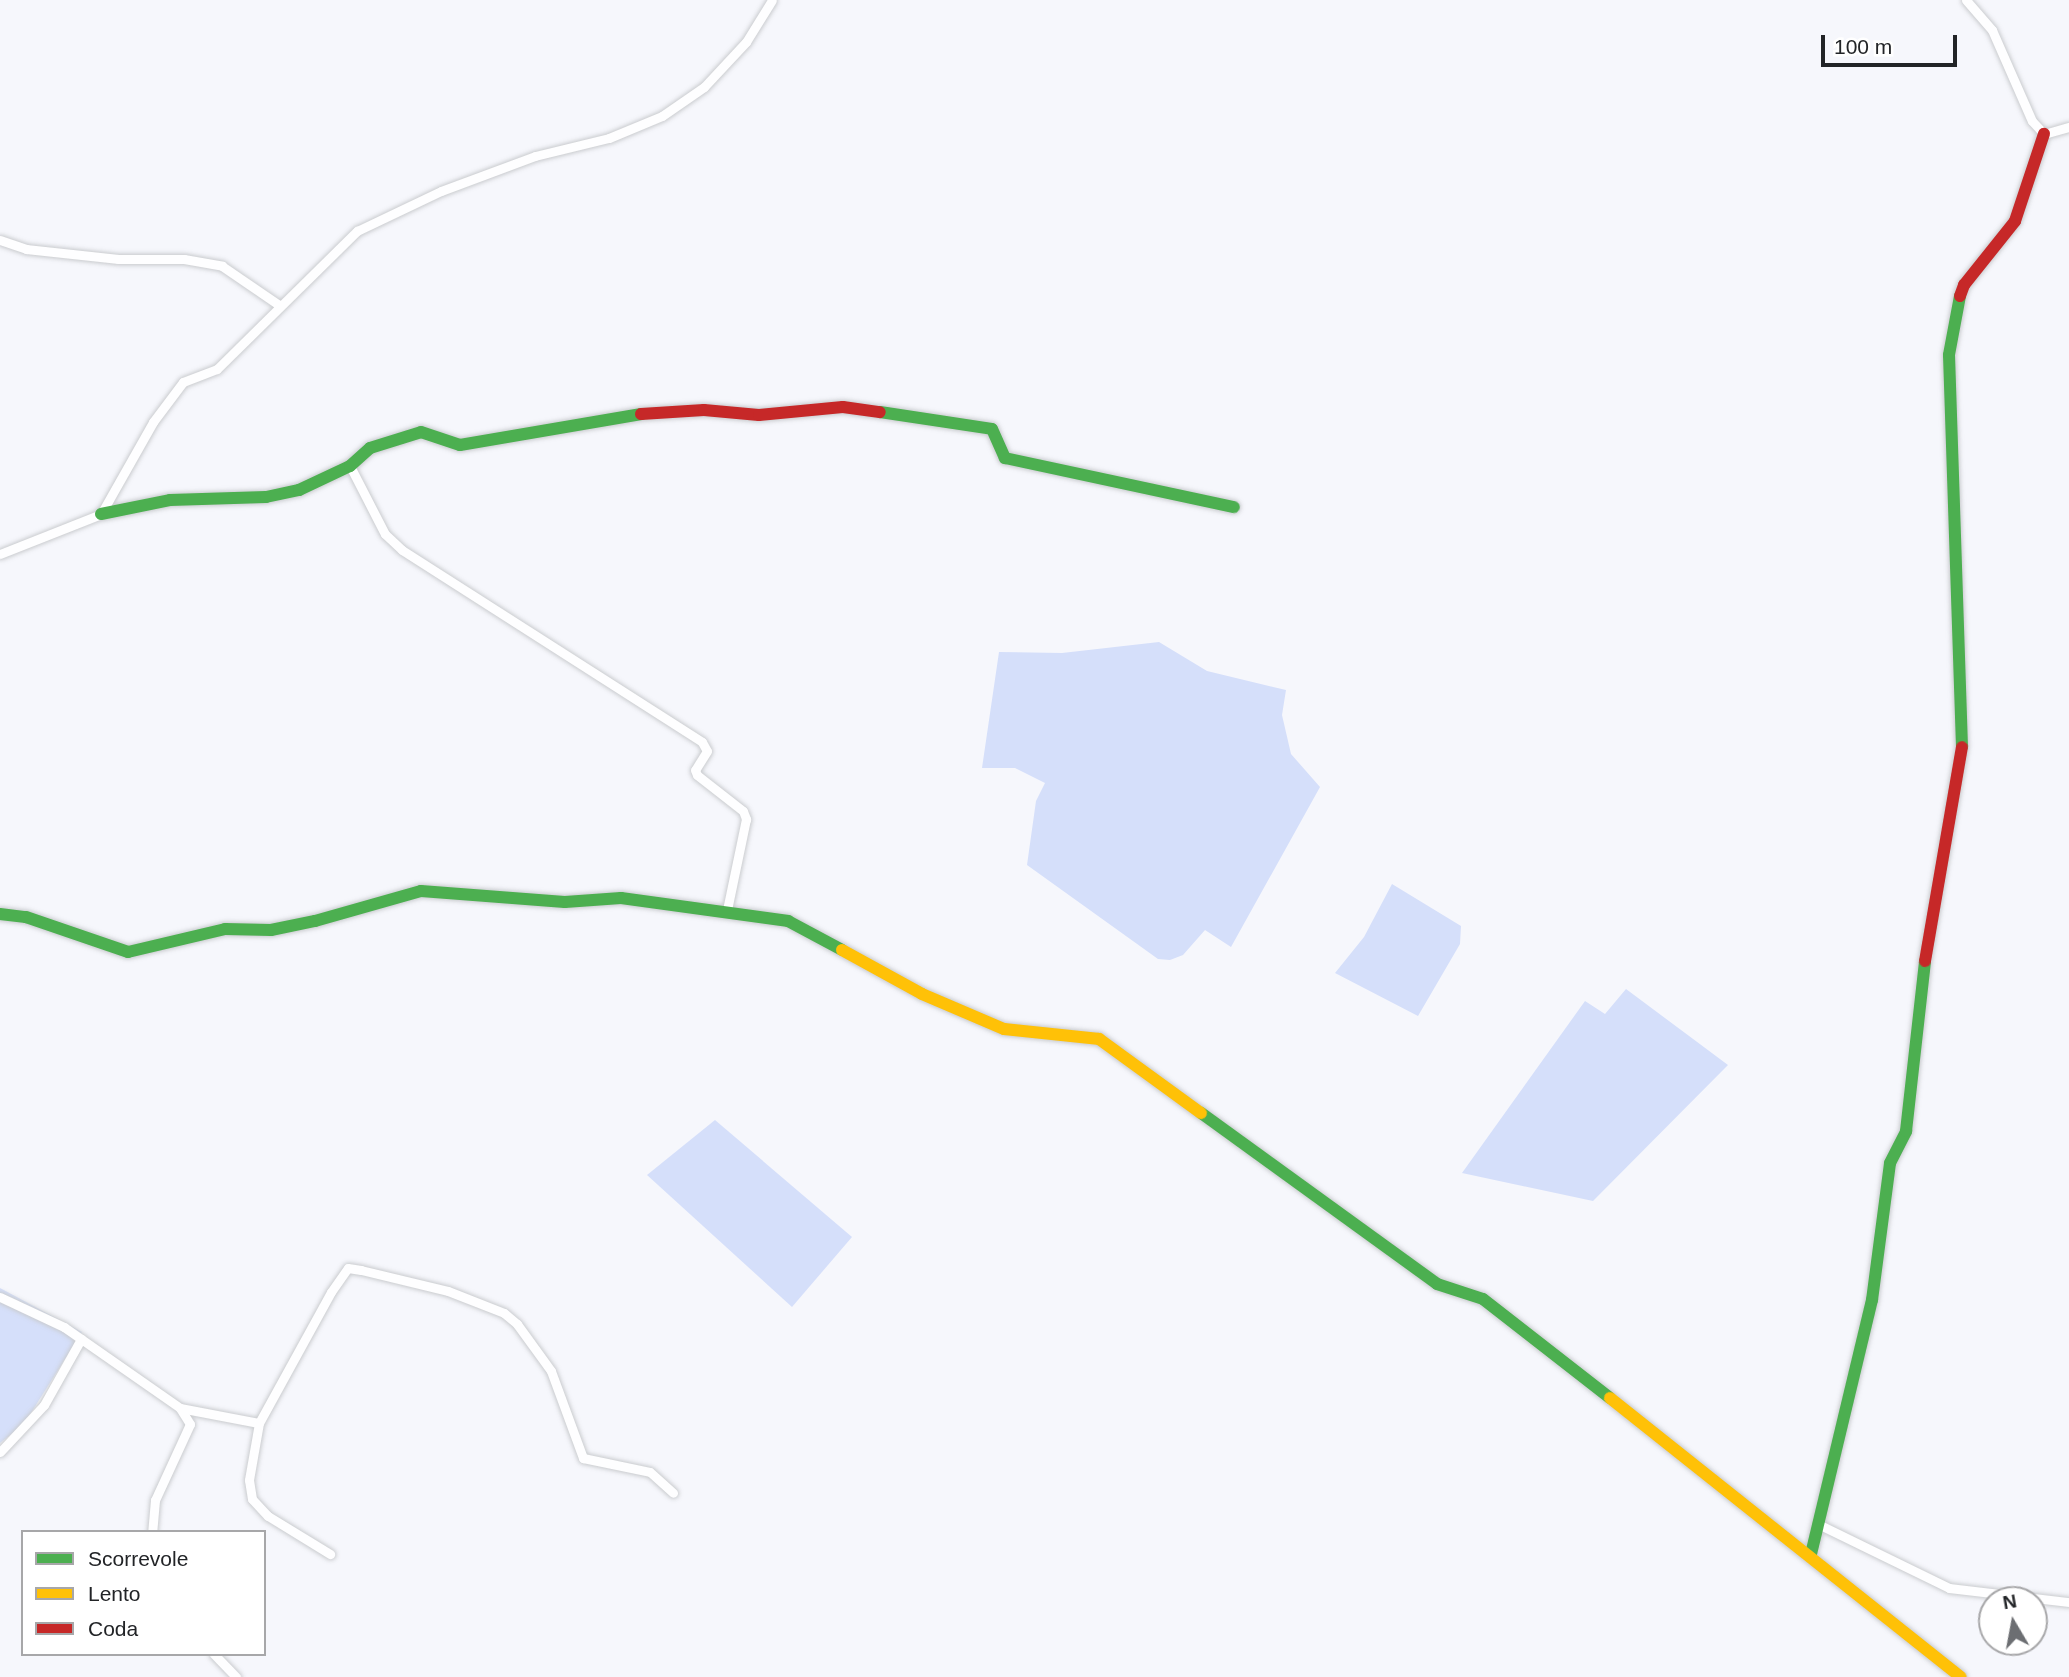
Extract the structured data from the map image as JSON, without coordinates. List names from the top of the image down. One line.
{"legend":["Scorrevole","Lento","Coda"],"scale_bar":"100 m","north":"top"}
